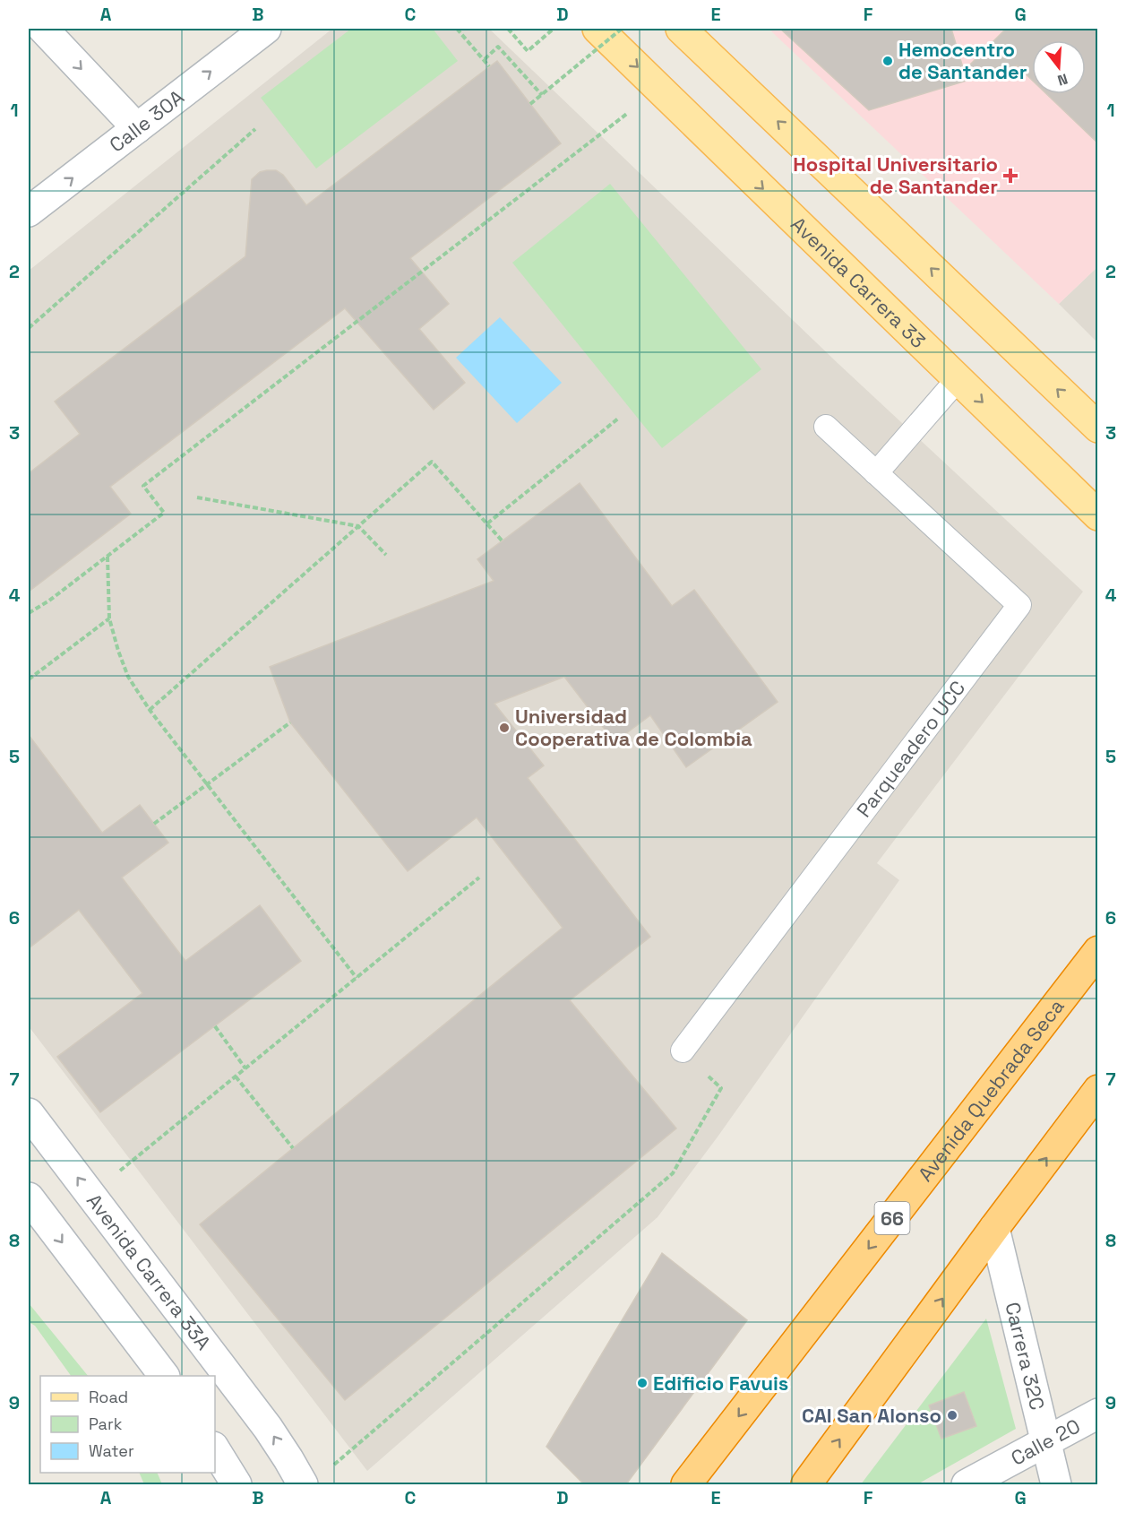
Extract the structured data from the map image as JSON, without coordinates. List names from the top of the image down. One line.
{"streets":{"highway":["Avenida Quebrada Seca","66"],"main road":["Avenida Carrera 33"],"street":["Calle 30A","Avenida Carrera 33A","Carrera 32C","Calle 20"],"lane":["Parqueadero UCC"]},"crossings":[["Carrera 32C","Calle 20"]],"one_way":["Calle 30A"],"places":{"other":["Hemocentro de Santander","Universidad Cooperativa de Colombia","Edificio Favuis","CAI San Alonso"],"health":["Hospital Universitario de Santander"]},"legend":["Road","Park","Water"],"north":"bottom","grid":{"columns":["A","B","C","D","E","F","G"],"rows":["1","2","3","4","5","6","7","8","9"]}}
